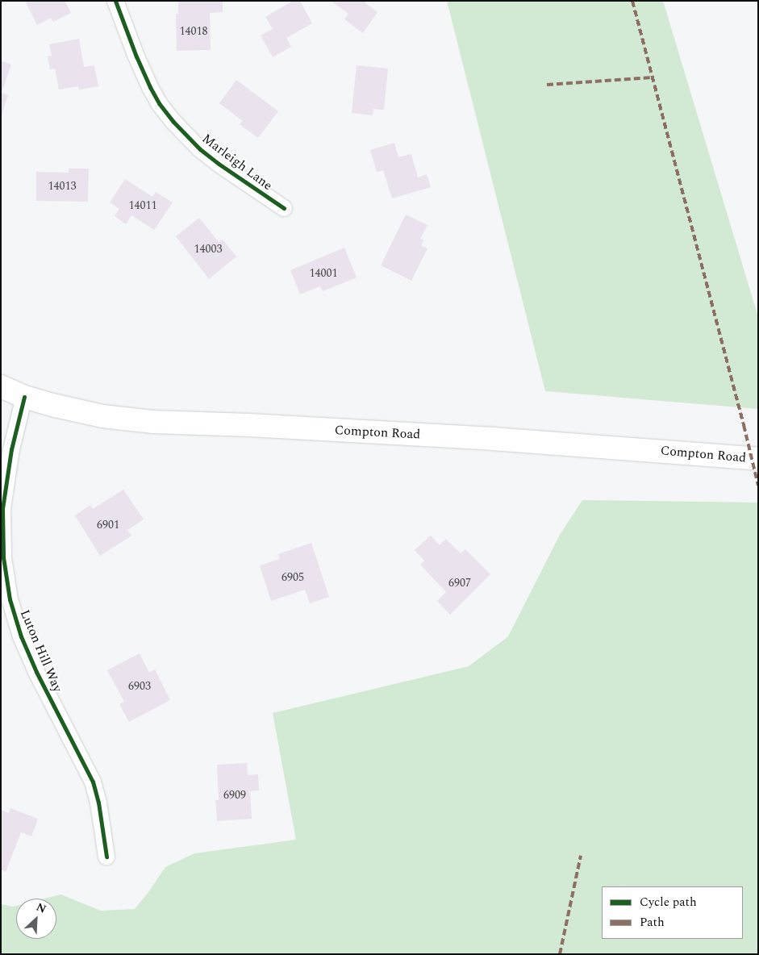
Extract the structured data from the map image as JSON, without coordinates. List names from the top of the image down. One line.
{"streets":{"main road":["Compton Road"],"street":["Marleigh Lane","Luton Hill Way"]},"crossings":[["Compton Road","Luton Hill Way"]],"house_numbers":["14018","14013","14011","14003","14001","6901","6905","6907","6903","6909"],"legend":["Cycle path","Path"],"north":"top right"}
